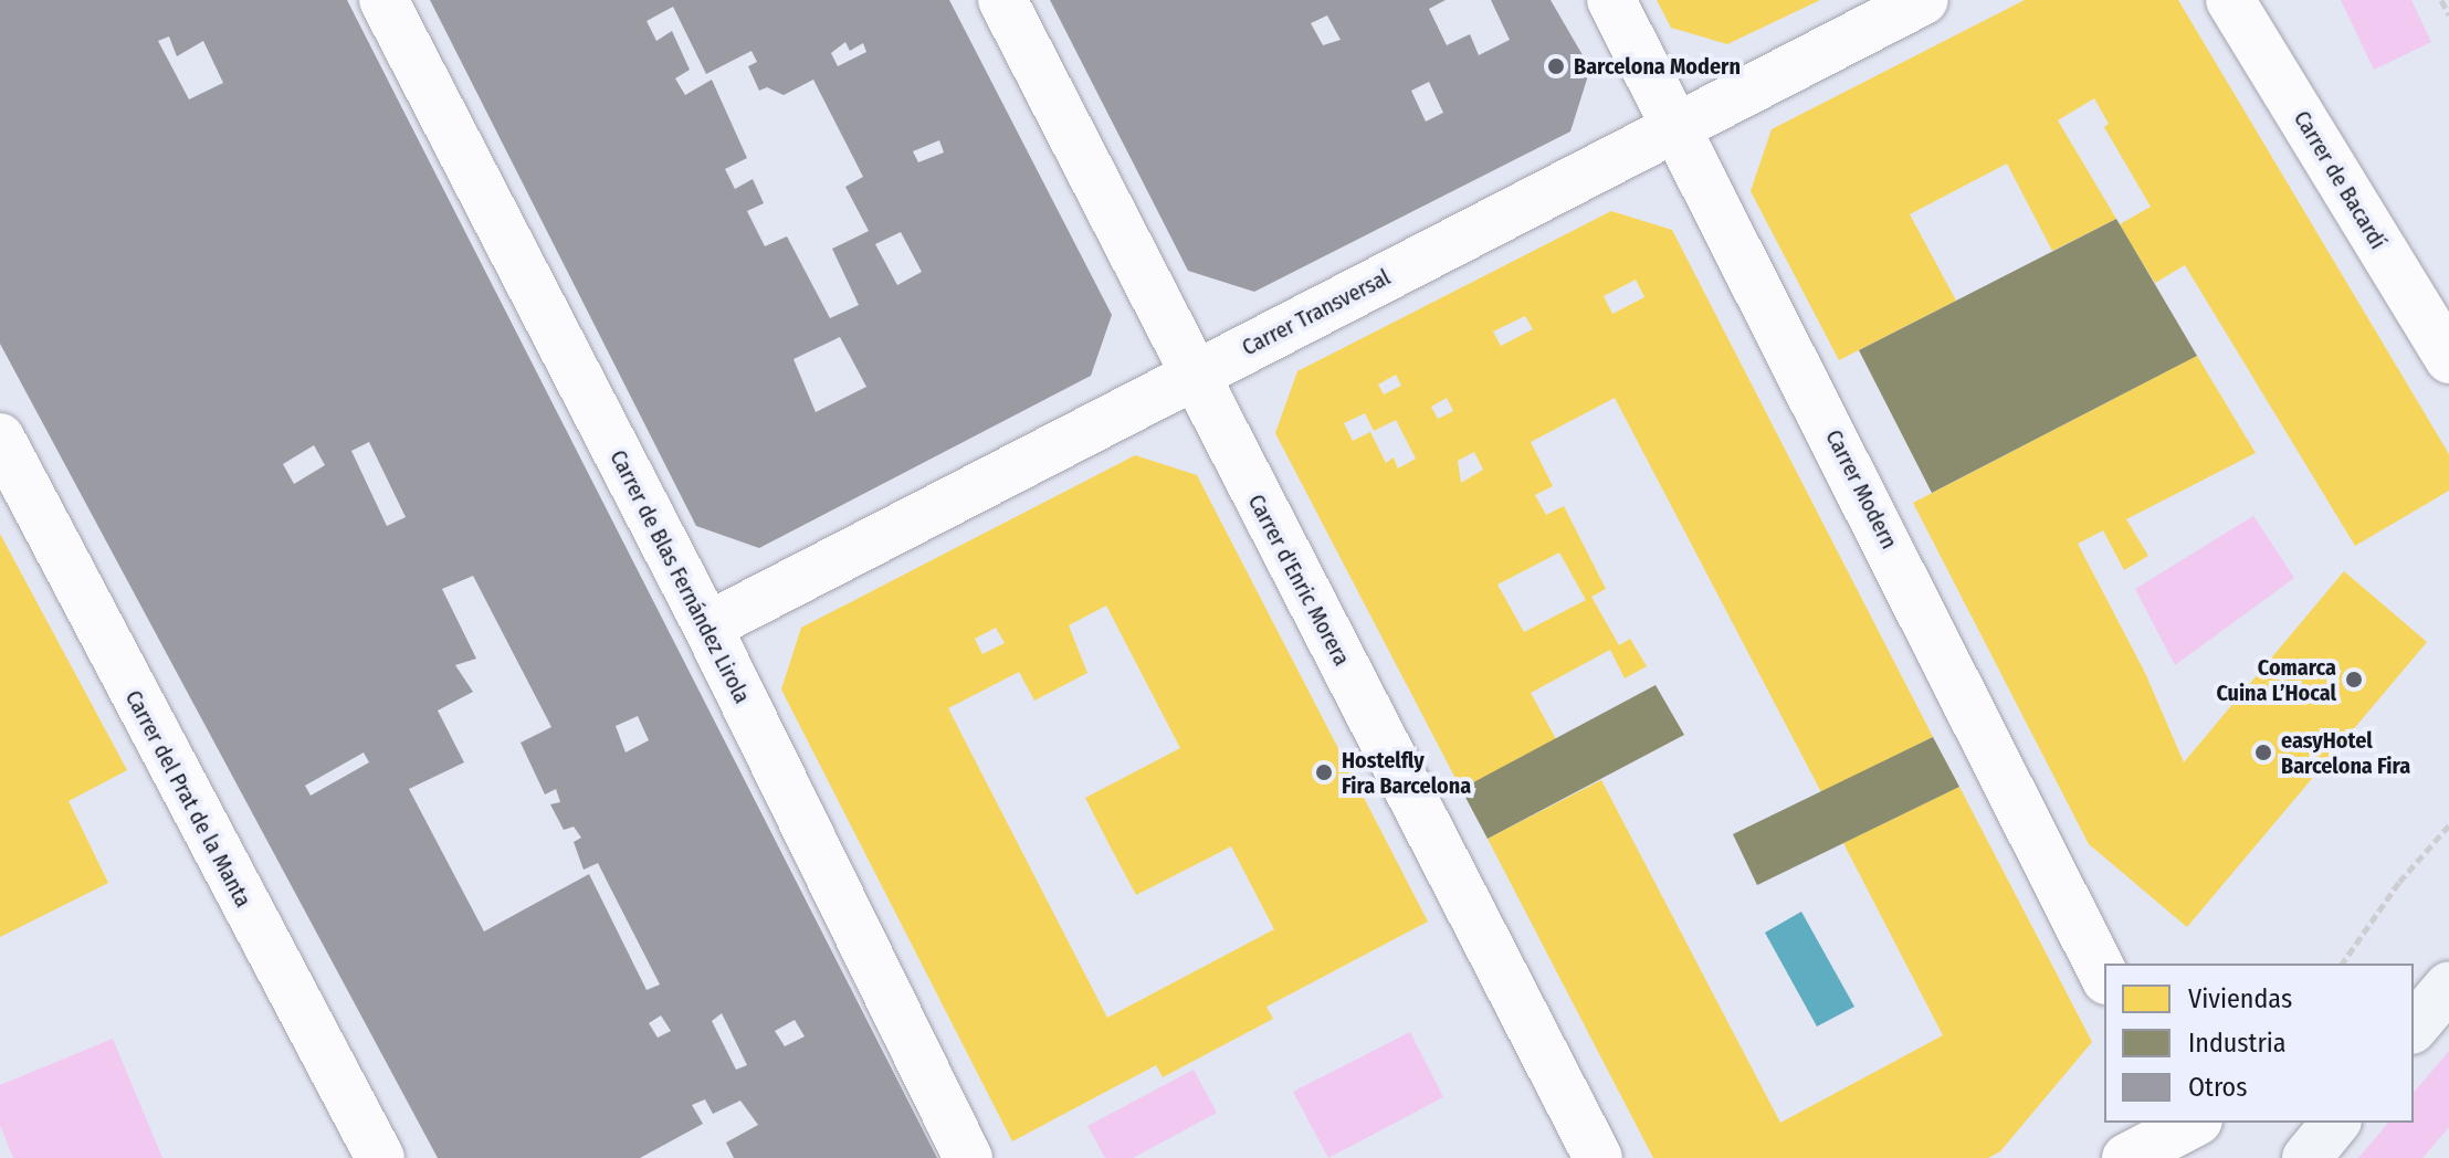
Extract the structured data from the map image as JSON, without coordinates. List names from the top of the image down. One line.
{"streets":{"street":["Carrer de Bacardí","Carrer Transversal","Carrer Modern","Carrer de Blas Fernández Lirola","Carrer d'Enric Morera","Carrer del Prat de la Manta"]},"crossings":[["Carrer Transversal","Carrer Modern"],["Carrer Transversal","Carrer de Blas Fernández Lirola"],["Carrer Transversal","Carrer d'Enric Morera"]],"places":["Barcelona Modern","Comarca Cuina L’Hocal","easyHotel Barcelona Fira","Hostelfly Fira Barcelona"],"legend":["Viviendas","Industria","Otros"]}
